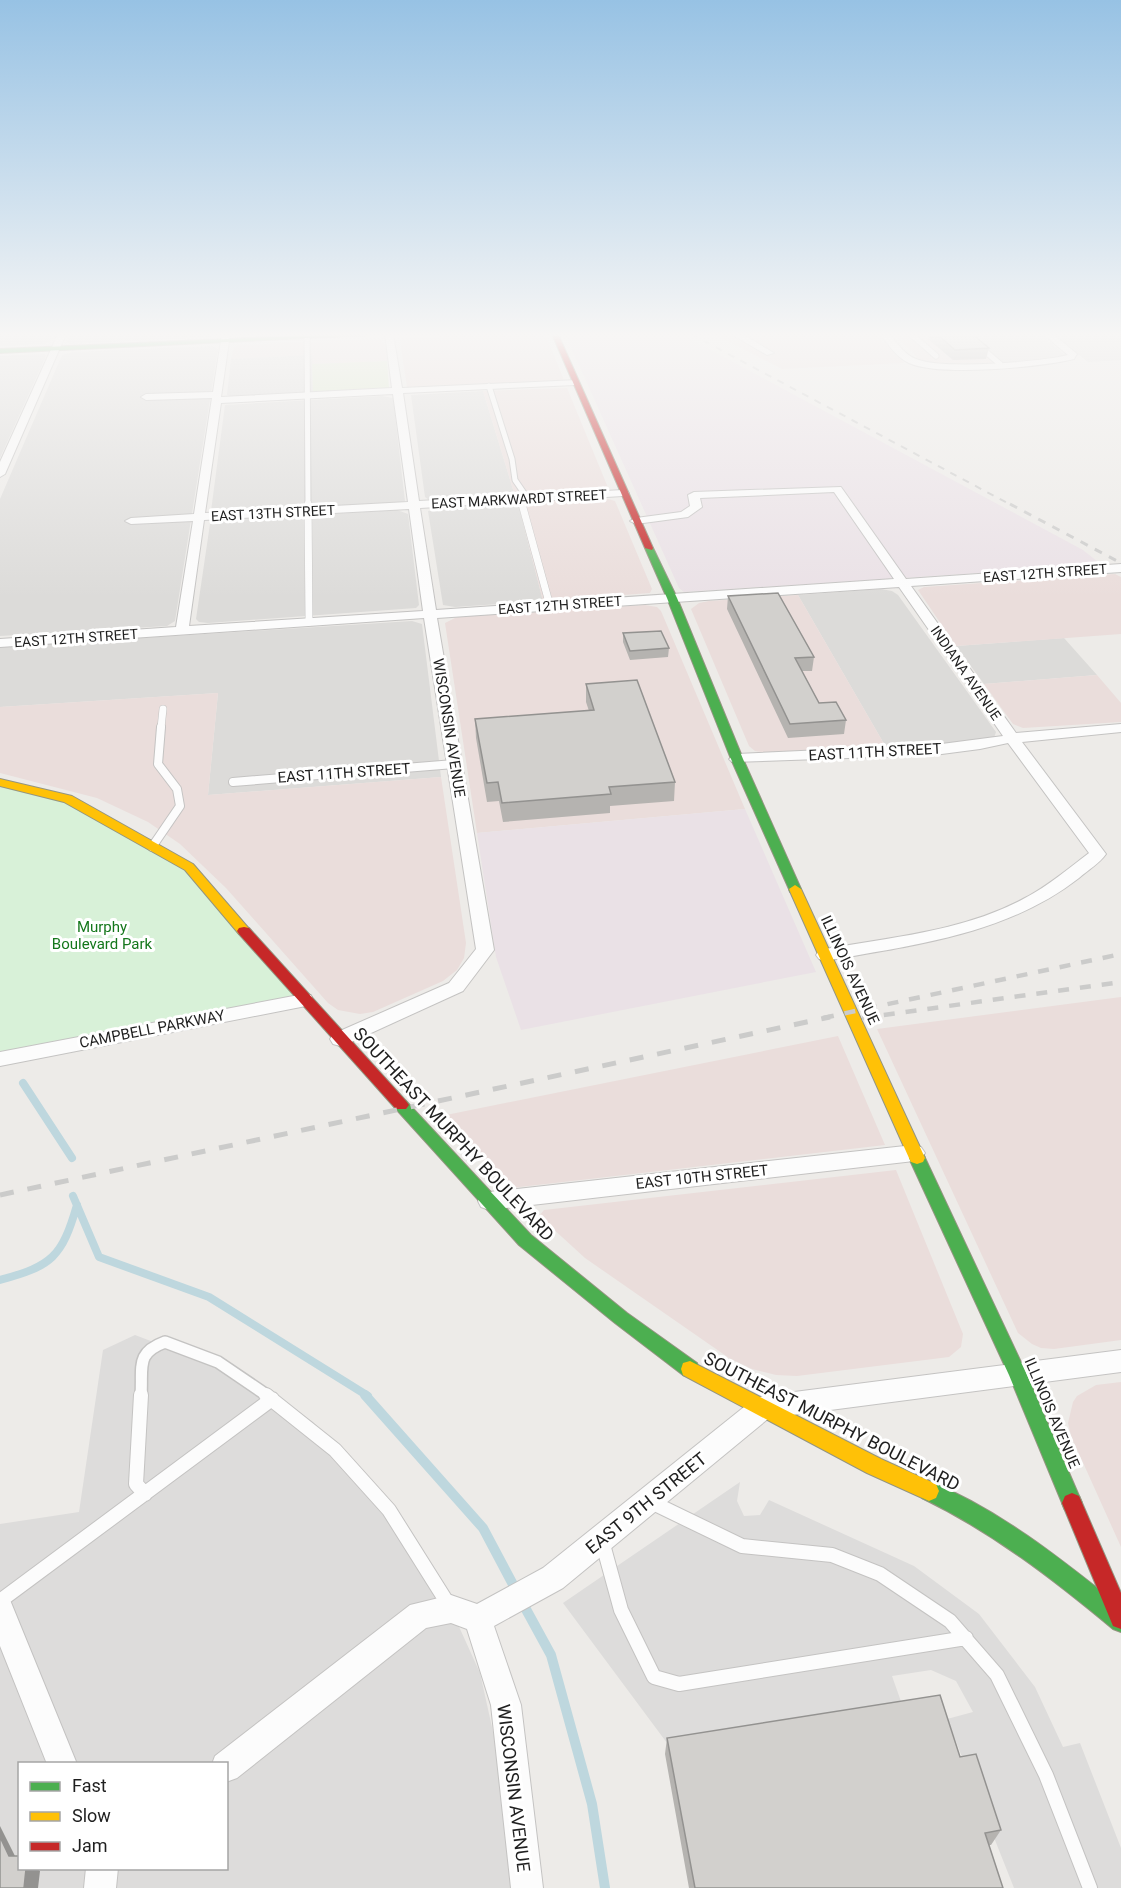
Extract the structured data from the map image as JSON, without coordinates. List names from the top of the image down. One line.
{"streets":{"street":["EAST MARKWARDT STREET","EAST 13TH STREET","EAST 12TH STREET","INDIANA AVENUE","WISCONSIN AVENUE","EAST 11TH STREET","ILLINOIS AVENUE","CAMPBELL PARKWAY","SOUTHEAST MURPHY BOULEVARD","EAST 10TH STREET","EAST 9TH STREET"]},"crossings":[["EAST MARKWARDT STREET","EAST 13TH STREET"],["EAST MARKWARDT STREET","WISCONSIN AVENUE"],["EAST MARKWARDT STREET","ILLINOIS AVENUE"],["EAST 13TH STREET","WISCONSIN AVENUE"],["EAST 12TH STREET","INDIANA AVENUE"],["EAST 12TH STREET","WISCONSIN AVENUE"],["EAST 12TH STREET","ILLINOIS AVENUE"],["INDIANA AVENUE","EAST 11TH STREET"],["INDIANA AVENUE","ILLINOIS AVENUE"],["WISCONSIN AVENUE","EAST 11TH STREET"],["WISCONSIN AVENUE","SOUTHEAST MURPHY BOULEVARD"],["WISCONSIN AVENUE","EAST 9TH STREET"],["EAST 11TH STREET","ILLINOIS AVENUE"],["ILLINOIS AVENUE","SOUTHEAST MURPHY BOULEVARD"],["ILLINOIS AVENUE","EAST 10TH STREET"],["CAMPBELL PARKWAY","SOUTHEAST MURPHY BOULEVARD"],["SOUTHEAST MURPHY BOULEVARD","EAST 10TH STREET"],["SOUTHEAST MURPHY BOULEVARD","EAST 9TH STREET"]],"parks":["Murphy Boulevard Park"],"legend":["Fast","Slow","Jam"]}
